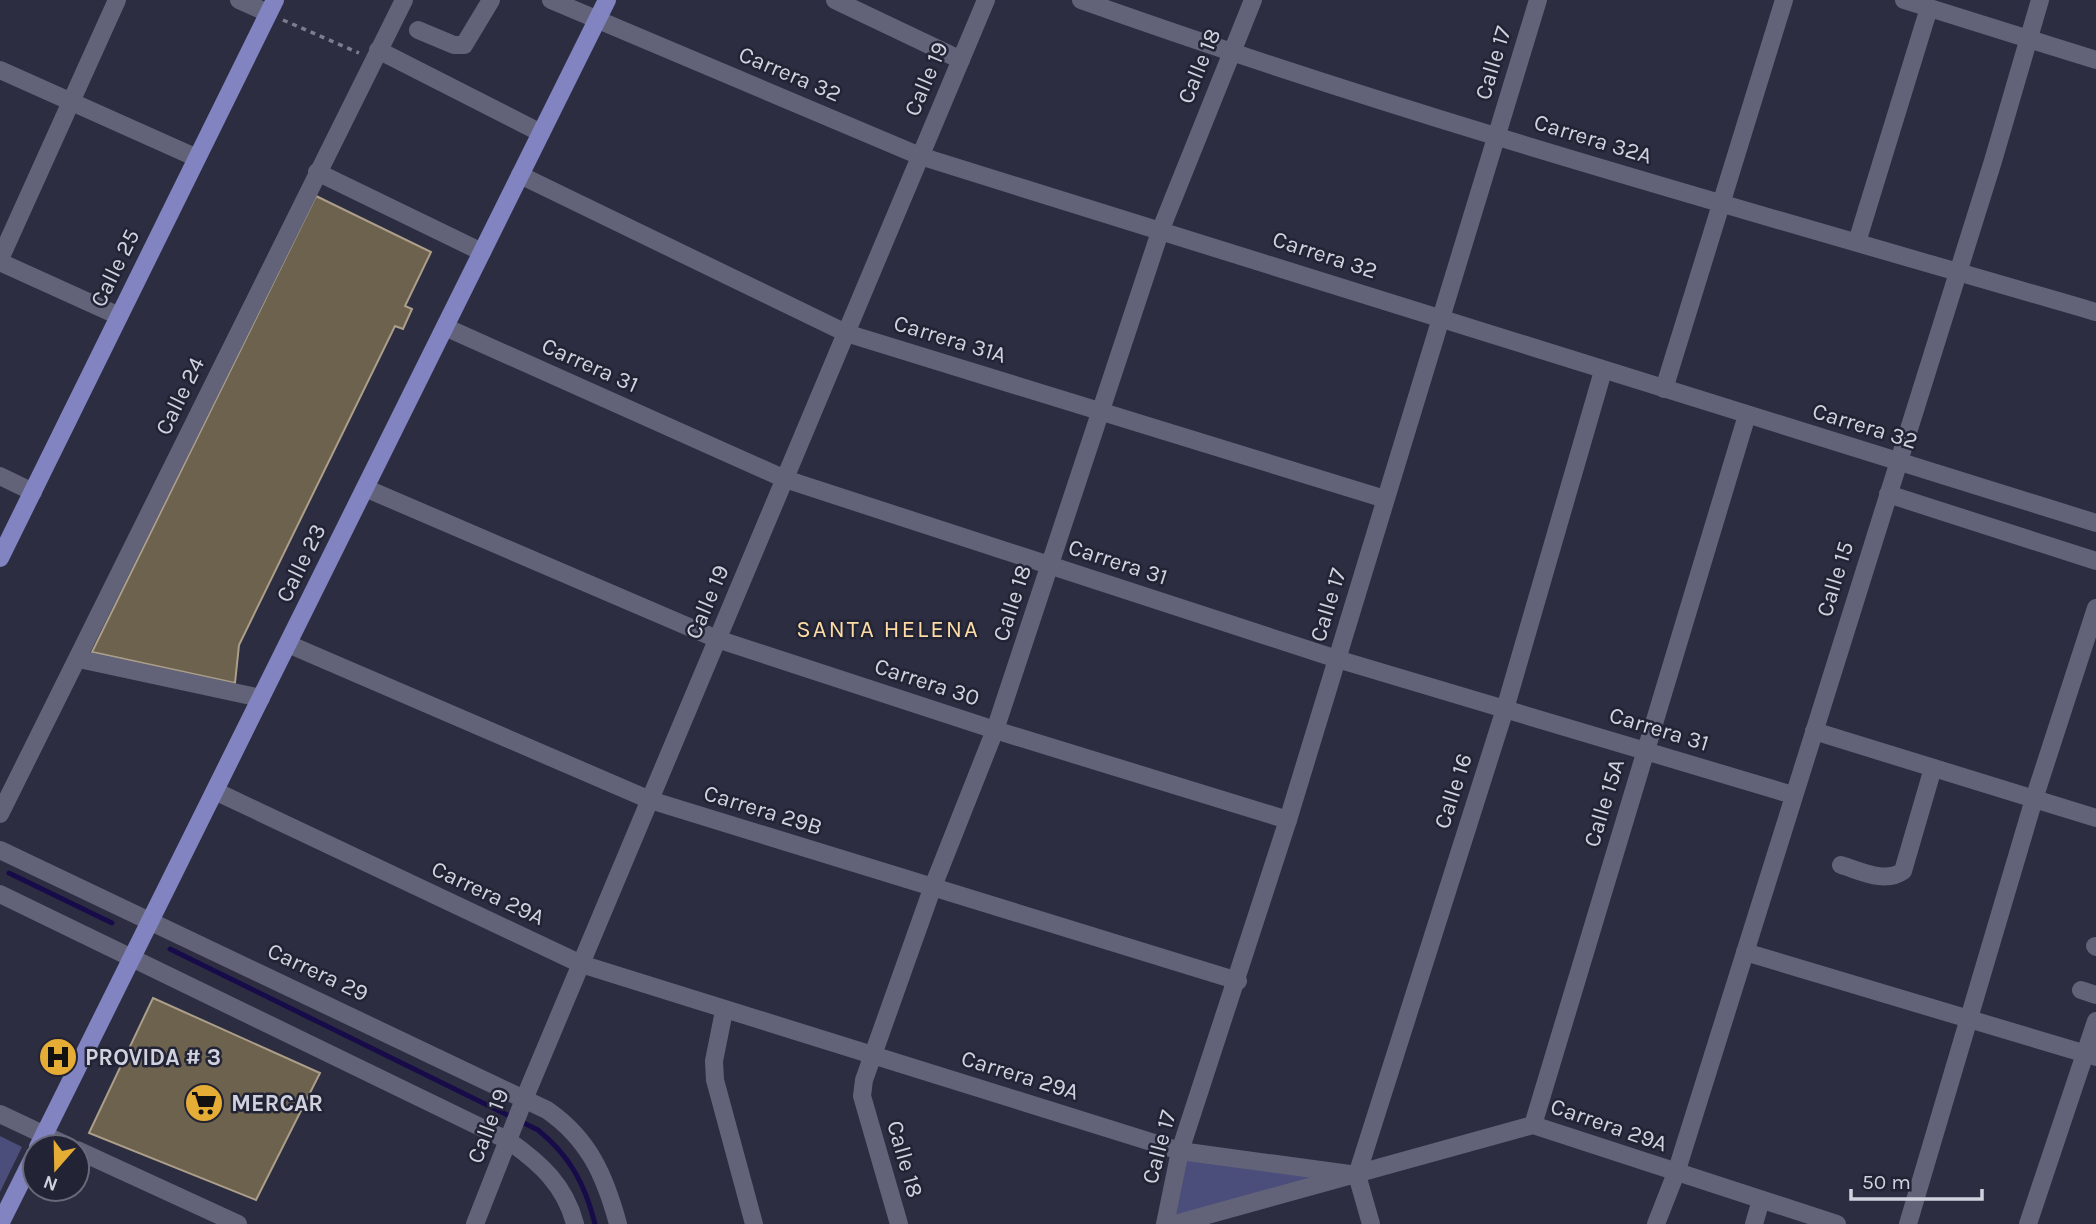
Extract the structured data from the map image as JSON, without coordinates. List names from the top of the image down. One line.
{"streets":{"main road":["Calle 25","Calle 23"],"street":["Calle 17","Calle 18","Carrera 32","Calle 19","Carrera 32A","Carrera 31A","Carrera 31","Calle 24","Calle 15","Carrera 30","Calle 16","Calle 15A","Carrera 29B","Carrera 29A","Carrera 29"]},"crossings":[["Calle 17","Carrera 32"],["Calle 17","Carrera 32A"],["Calle 17","Carrera 31A"],["Calle 17","Carrera 31"],["Calle 17","Carrera 30"],["Calle 17","Carrera 29B"],["Calle 17","Carrera 29A"],["Calle 18","Carrera 32"],["Calle 18","Carrera 32A"],["Calle 18","Carrera 31A"],["Calle 18","Carrera 31"],["Calle 18","Carrera 30"],["Calle 18","Carrera 29B"],["Calle 18","Carrera 29A"],["Carrera 32","Calle 19"],["Carrera 32","Calle 23"],["Carrera 32","Calle 15"],["Carrera 32","Calle 16"],["Carrera 32","Calle 15A"],["Calle 19","Carrera 31A"],["Calle 19","Carrera 31"],["Calle 19","Carrera 30"],["Calle 19","Carrera 29B"],["Calle 19","Carrera 29A"],["Calle 19","Carrera 29"],["Carrera 32A","Calle 15"],["Carrera 31A","Calle 23"],["Carrera 31","Calle 23"],["Carrera 31","Calle 15"],["Carrera 31","Calle 16"],["Carrera 31","Calle 15A"],["Calle 23","Carrera 30"],["Calle 23","Carrera 29B"],["Calle 23","Carrera 29A"],["Calle 23","Carrera 29"],["Calle 15","Carrera 29A"],["Calle 16","Carrera 29A"],["Calle 15A","Carrera 29A"]],"districts":["SANTA HELENA"],"places":{"hospital":["PROVIDA # 3"],"supermarket":["MERCAR"]},"scale_bar":"50 m","north":"bottom"}
